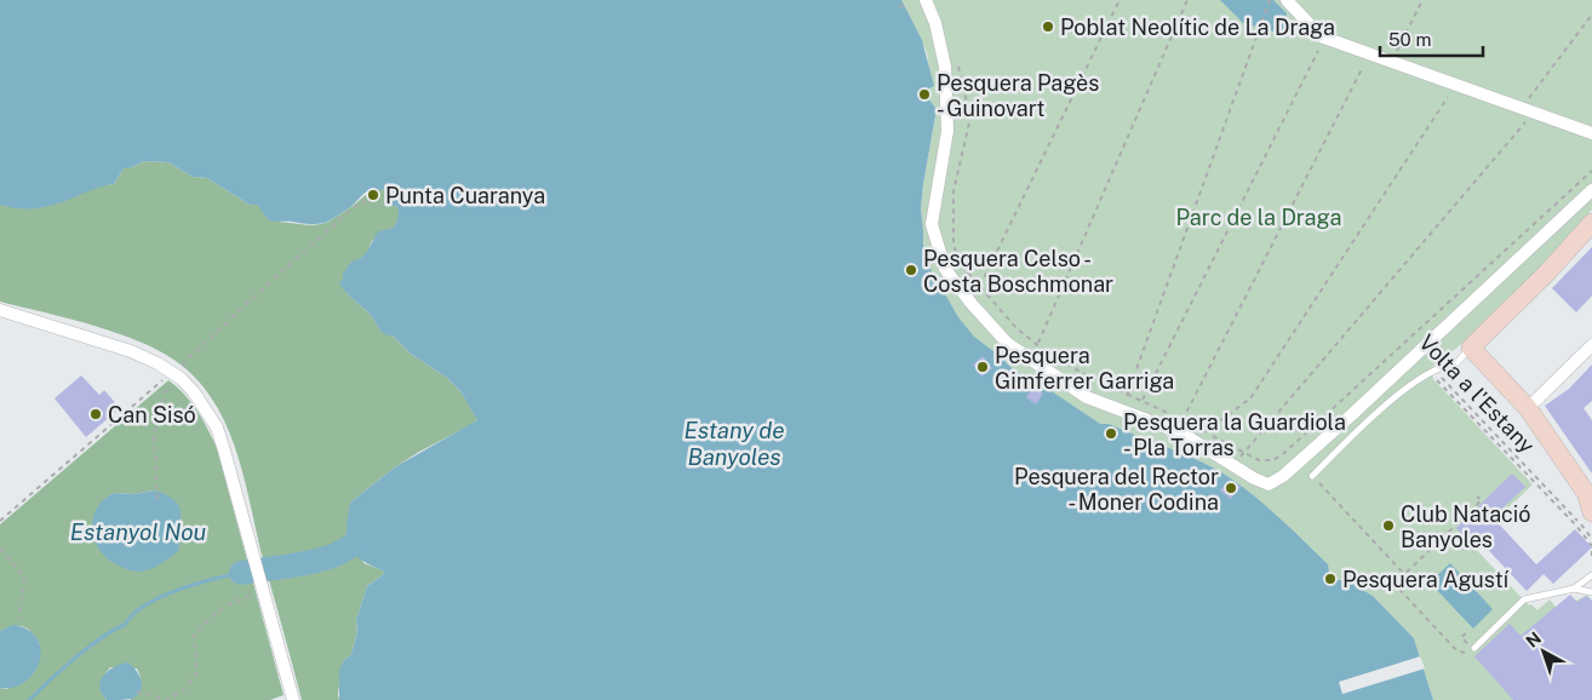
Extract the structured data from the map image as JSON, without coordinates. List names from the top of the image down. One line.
{"streets":{"path":["Volta a l'Estany"]},"water":["Estany de Banyoles","Estanyol Nou"],"parks":["Parc de la Draga"],"places":["Poblat Neolític de La Draga","Pesquera Pagès - Guinovart","Punta Cuaranya","Pesquera Celso - Costa Boschmonar","Pesquera Gimferrer Garriga","Can Sisó","Pesquera la Guardiola - Pla Torras","Pesquera del Rector - Moner Codina","Club Natació Banyoles","Pesquera Agustí"],"scale_bar":"50 m","north":"top left"}
